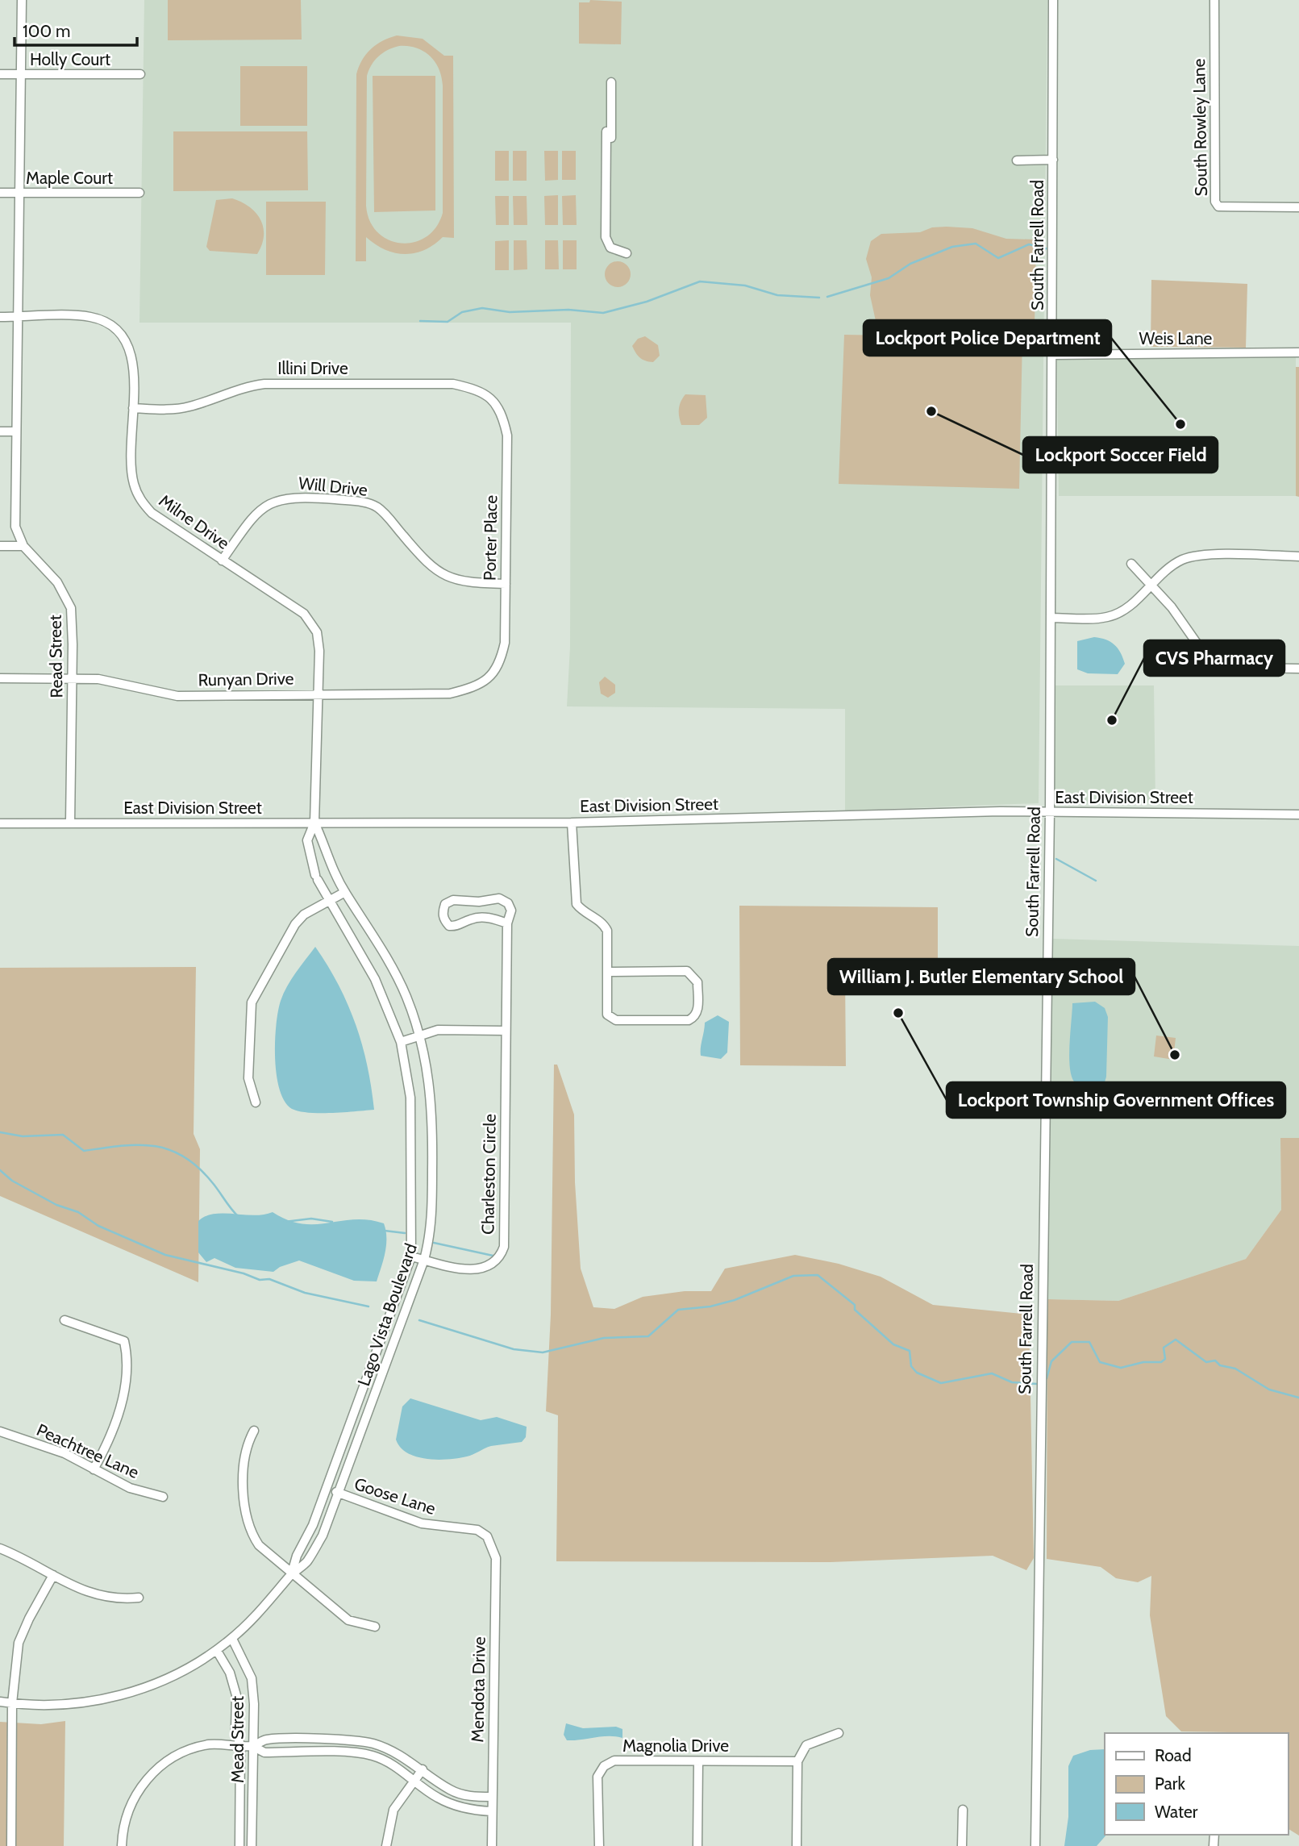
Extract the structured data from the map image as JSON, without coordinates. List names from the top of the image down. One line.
{"streets":{"street":["Holly Court","South Rowley Lane","Maple Court","South Farrell Road","Weis Lane","Illini Drive","Will Drive","Milne Drive","Porter Place","Read Street","Runyan Drive","East Division Street","Charleston Circle","Lago Vista Boulevard","Peachtree Lane","Goose Lane","Mendota Drive","Mead Street","Magnolia Drive"]},"crossings":[["Holly Court","Read Street"],["Maple Court","Read Street"],["South Farrell Road","Weis Lane"],["South Farrell Road","East Division Street"],["Illini Drive","Milne Drive"],["Illini Drive","Porter Place"],["Will Drive","Milne Drive"],["Will Drive","Porter Place"],["Milne Drive","Read Street"],["Milne Drive","Runyan Drive"],["Milne Drive","East Division Street"],["Milne Drive","Lago Vista Boulevard"],["Porter Place","Runyan Drive"],["Read Street","Runyan Drive"],["Read Street","East Division Street"],["East Division Street","Lago Vista Boulevard"],["Charleston Circle","Lago Vista Boulevard"],["Lago Vista Boulevard","Goose Lane"],["Lago Vista Boulevard","Mead Street"],["Goose Lane","Mendota Drive"]],"places":["Lockport Soccer Field","Lockport Police Department","CVS Pharmacy","Lockport Township Government Offices","William J. Butler Elementary School"],"legend":["Road","Park","Water"],"scale_bar":"100 m"}
